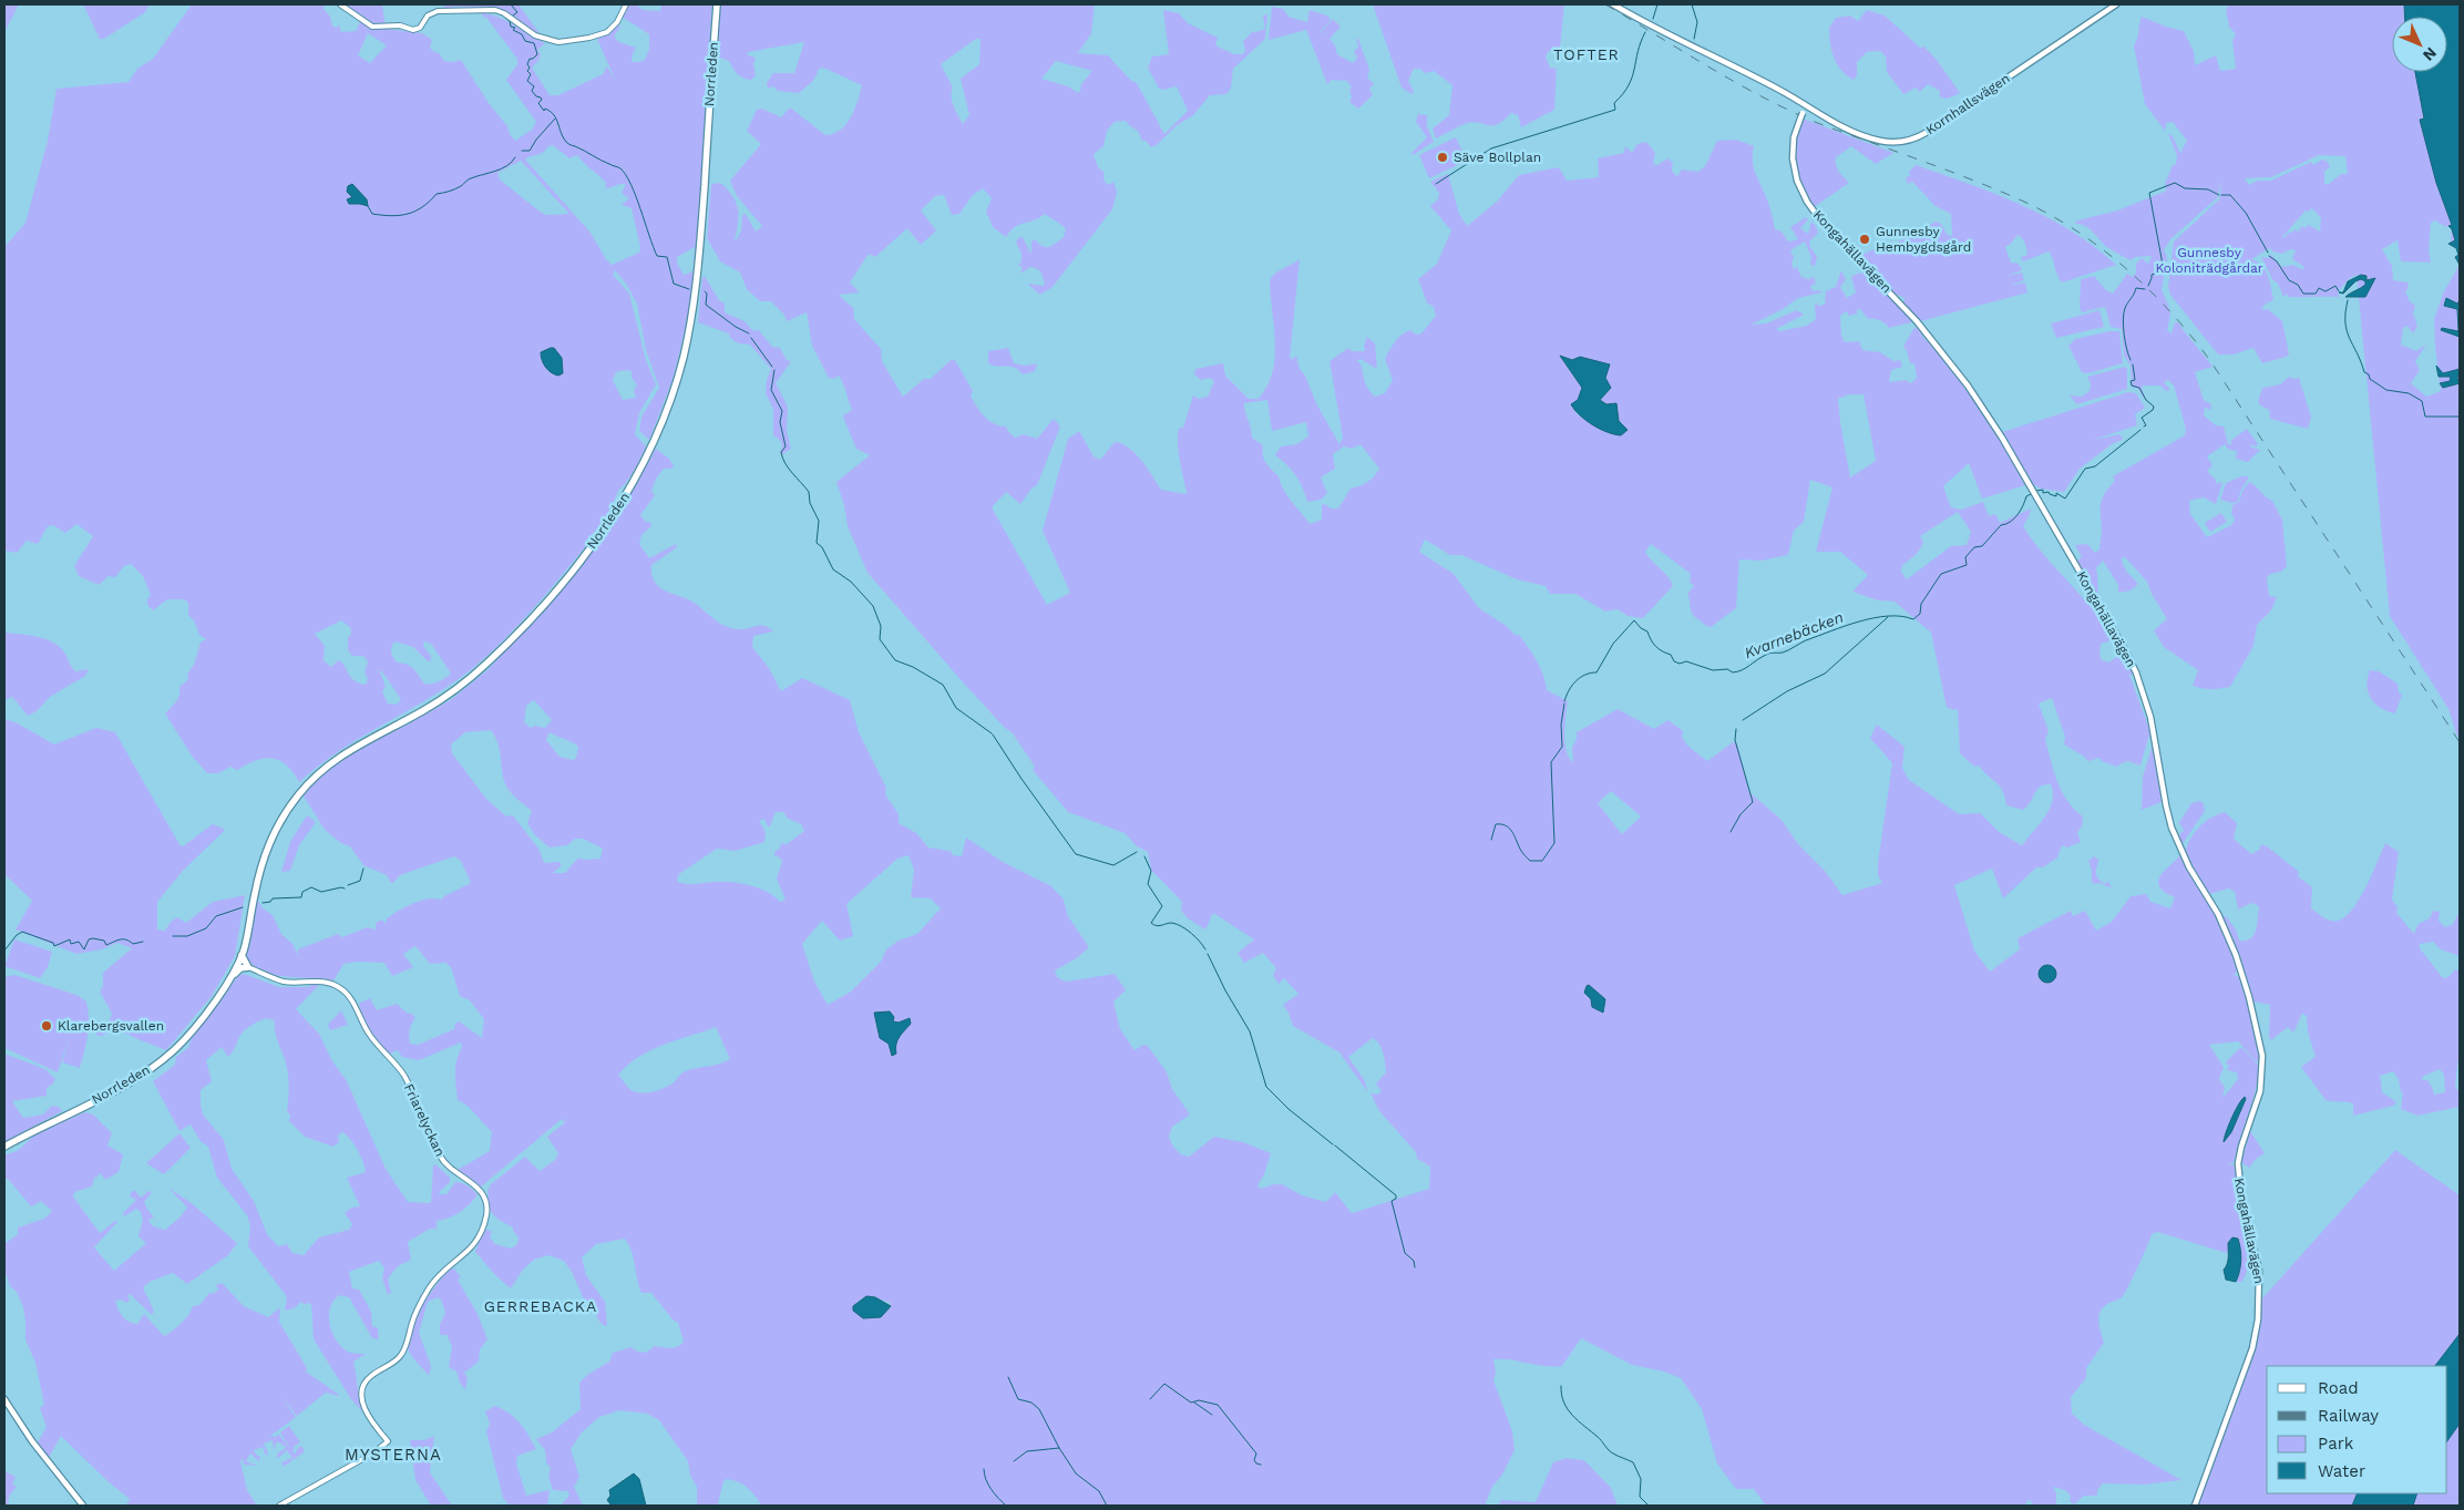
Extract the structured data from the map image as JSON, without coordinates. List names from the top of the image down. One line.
{"streets":{"highway":["Norrleden"],"main road":["Kornhallsvägen","Kongahällavägen"],"street":["Friarelyckan"]},"crossings":[["Norrleden","Friarelyckan"],["Kornhallsvägen","Kongahällavägen"]],"districts":["TOFTER","GERREBACKA","MYSTERNA"],"water":["Kvarnebäcken"],"parks":["Gunnesby Koloniträdgårdar"],"places":["Säve Bollplan","Gunnesby Hembygdsgård","Klarebergsvallen"],"legend":["Road","Railway","Park","Water"],"north":"bottom right"}
